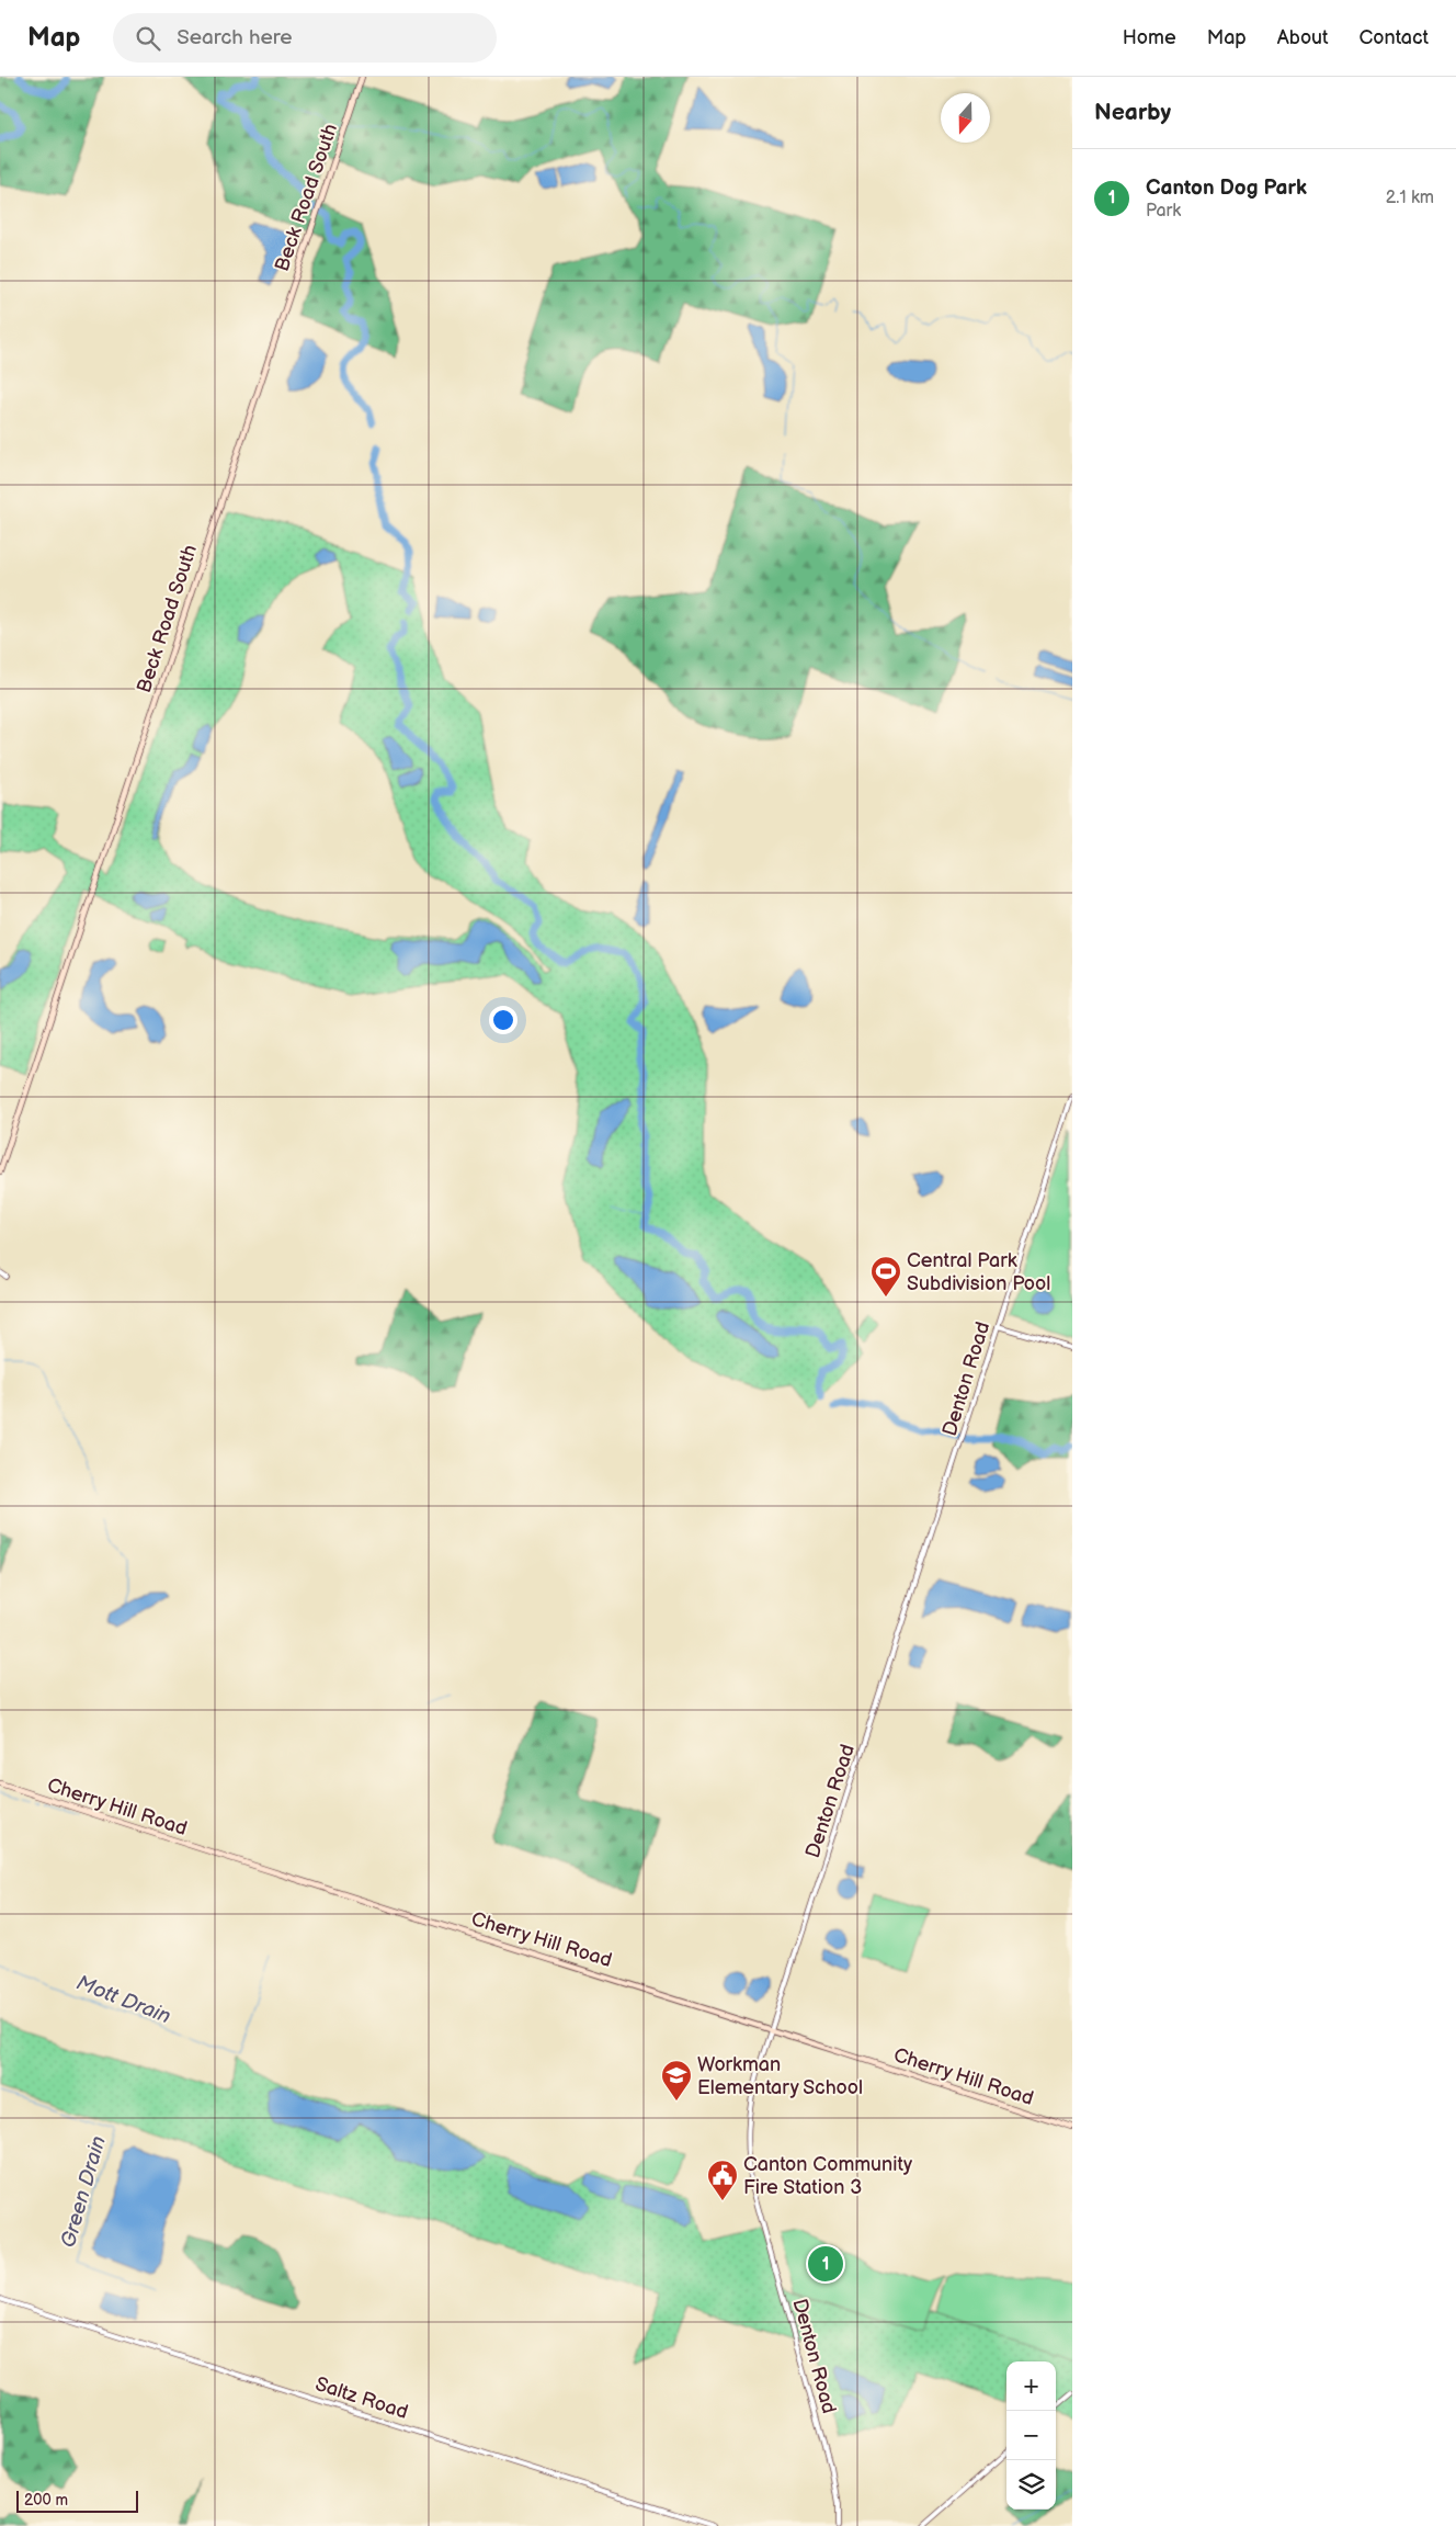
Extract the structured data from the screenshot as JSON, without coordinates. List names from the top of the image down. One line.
{"streets":{"main road":["Beck Road South","Cherry Hill Road"],"street":["Denton Road","Saltz Road"]},"crossings":[["Denton Road","Cherry Hill Road"]],"water":["Mott Drain","Green Drain"],"places":{"sports":["Central Park Subdivision Pool"],"school or university":["Workman Elementary School"],"public building":["Canton Community Fire Station 3"]},"scale_bar":"200 m","north":"bottom","page":{"header":"Map","search":"Search here","nav":["Home","Map","About","Contact"],"heading":"Nearby","list":[{"mark":"1","name":"Canton Dog Park","note":"Park","value":"2.1 km"}],"pins":"1","map_buttons":["+","−"],"scale":"200 m"}}
